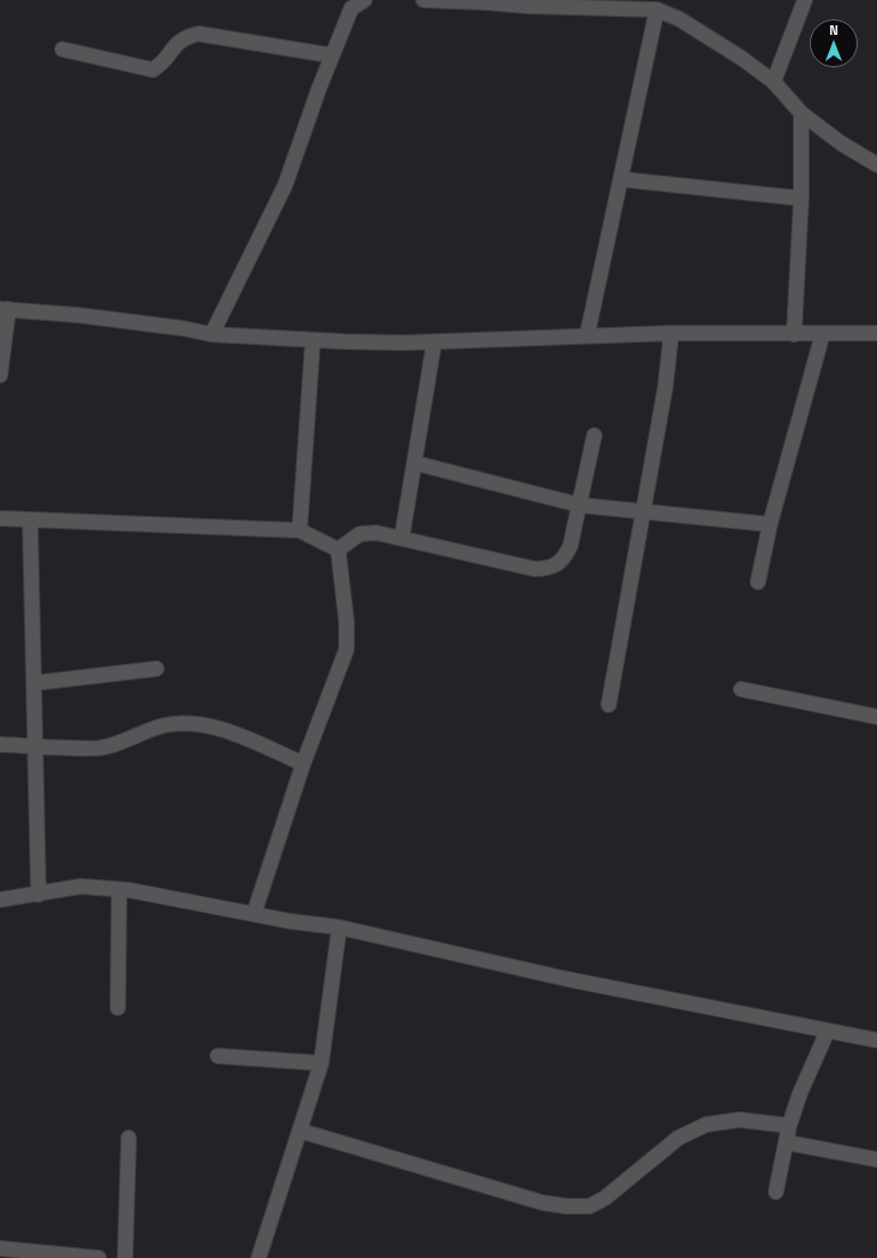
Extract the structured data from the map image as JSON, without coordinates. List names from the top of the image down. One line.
{"north":"top"}
